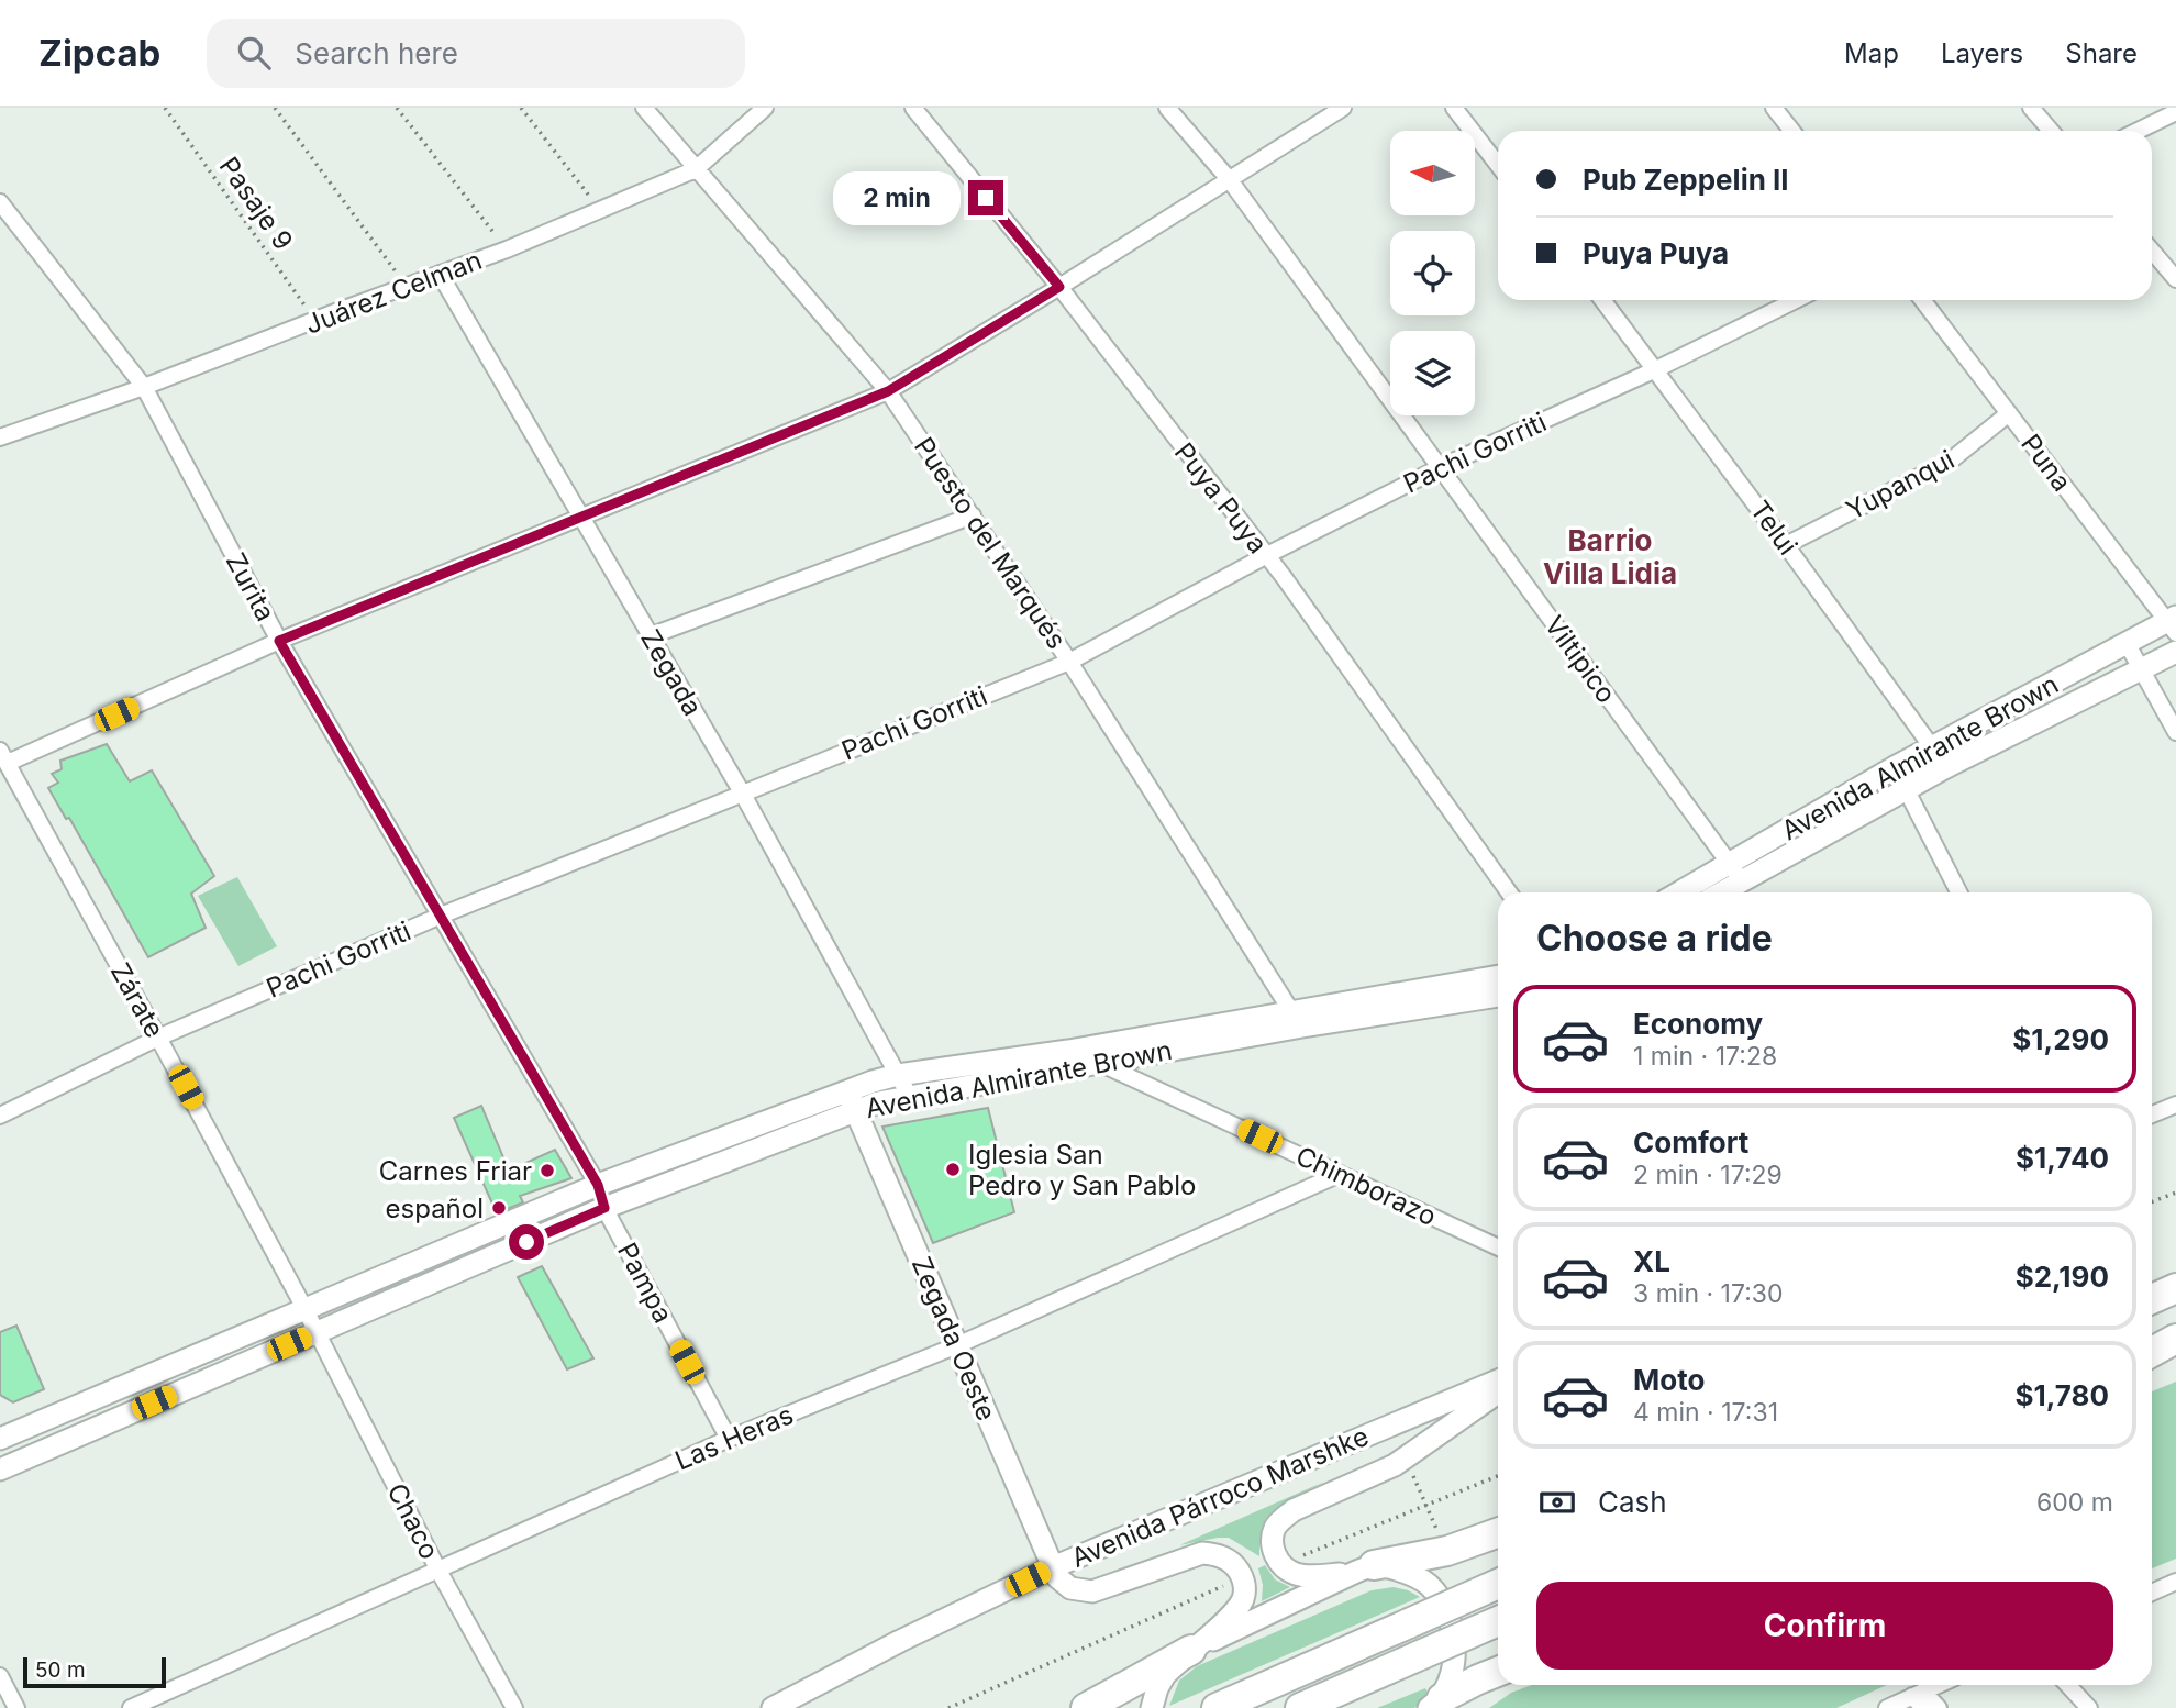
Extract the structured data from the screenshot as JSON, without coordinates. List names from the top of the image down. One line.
{"streets":{"main road":["Avenida Almirante Brown","Zegada Oeste","Avenida Párroco Marshke"],"street":["Juárez Celman","Pachi Gorriti","Puna","Yupanqui","Puya Puya","Telui","Puesto del Marqués","Zurita","Viltipico","Zegada","Zárate","Chimborazo","Pampa","Las Heras","Chaco"],"path":["Pasaje 9"]},"crossings":[["Pasaje 9","Juárez Celman"],["Juárez Celman","Puesto del Marqués"],["Juárez Celman","Zurita"],["Juárez Celman","Zegada"],["Pachi Gorriti","Puya Puya"],["Pachi Gorriti","Telui"],["Pachi Gorriti","Puesto del Marqués"],["Pachi Gorriti","Zurita"],["Pachi Gorriti","Viltipico"],["Pachi Gorriti","Zegada"],["Pachi Gorriti","Zárate"],["Puna","Yupanqui"],["Puna","Avenida Almirante Brown"],["Yupanqui","Telui"],["Telui","Avenida Almirante Brown"],["Puesto del Marqués","Avenida Almirante Brown"],["Zurita","Avenida Almirante Brown"],["Zurita","Pampa"],["Viltipico","Avenida Almirante Brown"],["Zegada","Avenida Almirante Brown"],["Avenida Almirante Brown","Zárate"],["Avenida Almirante Brown","Chimborazo"],["Avenida Almirante Brown","Pampa"],["Avenida Almirante Brown","Zegada Oeste"],["Avenida Almirante Brown","Chaco"],["Zárate","Chaco"],["Chimborazo","Las Heras"],["Pampa","Las Heras"],["Zegada Oeste","Las Heras"],["Zegada Oeste","Avenida Párroco Marshke"],["Las Heras","Chaco"]],"districts":["Barrio Villa Lidia"],"places":["Iglesia San Pedro y San Pablo","Carnes Friar","español"],"scale_bar":"50 m","north":"left","page":{"header":"Zipcab","search":"Search here","nav":["Map","Layers","Share"],"banner":["Pub Zeppelin II","Puya Puya"],"bubble":"2 min","heading":"Choose a ride","list":[{"name":"Economy","note":"1 min · 17:28","value":"$1,290"},{"name":"Comfort","note":"2 min · 17:29","value":"$1,740"},{"name":"XL","note":"3 min · 17:30","value":"$2,190"},{"name":"Moto","note":"4 min · 17:31","value":"$1,780"}],"pay":["Cash","600 m"],"buttons":"Confirm","scale":"50 m"}}
